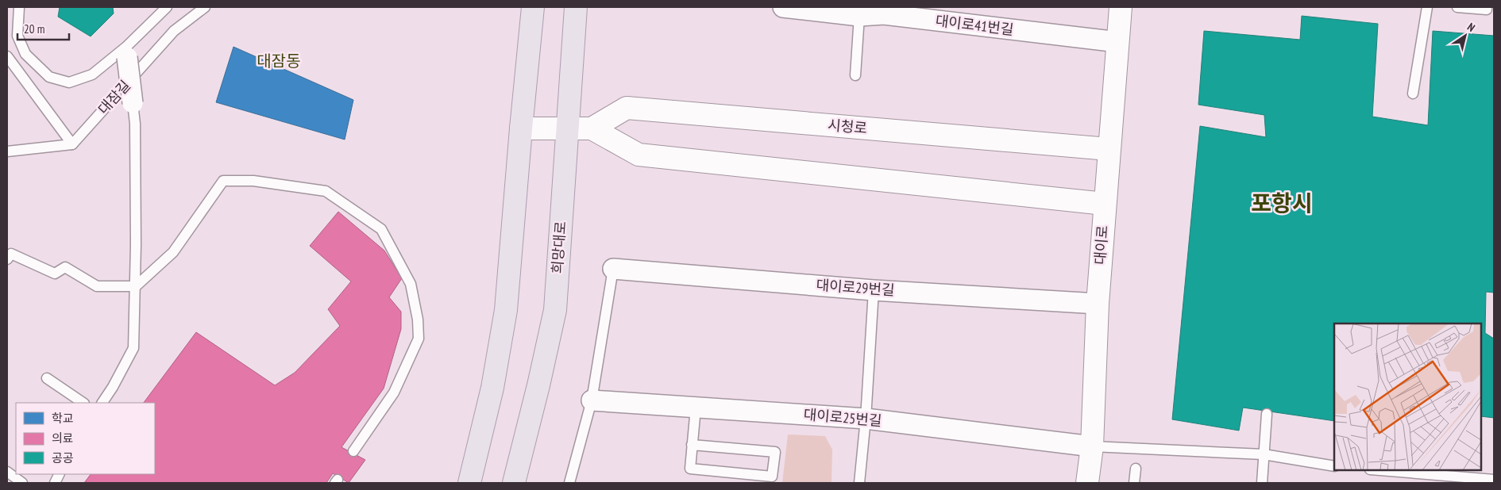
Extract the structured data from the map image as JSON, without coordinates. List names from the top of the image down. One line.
{"streets":{"main road":["희망대로"],"street":["대이로41번길","시청로","대이로","대이로29번길","대이로25번길"],"lane":["대잠길"]},"crossings":[["대이로41번길","대이로"],["시청로","대이로"],["시청로","희망대로"],["대이로","대이로29번길"],["대이로","대이로25번길"]],"districts":["대잠동","포항시"],"legend":["학교","의료","공공"],"scale_bar":"20 m","north":"top right"}
